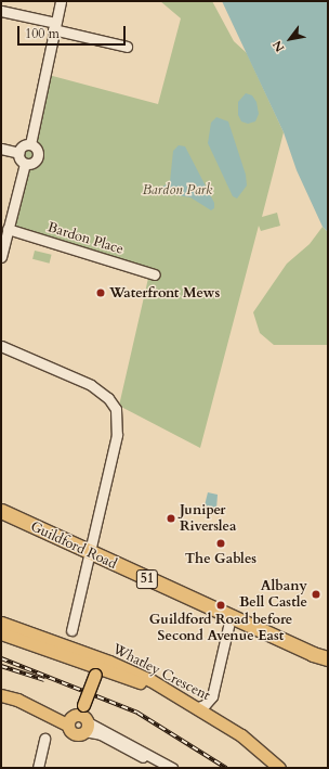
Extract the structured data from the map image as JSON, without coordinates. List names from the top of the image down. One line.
{"streets":{"highway":["Guildford Road","51"],"main road":["Whatley Crescent"],"street":["Bardon Place"]},"parks":["Bardon Park"],"places":["Waterfront Mews","Juniper Riverslea","The Gables","Albany Bell Castle","Guildford Road before Second Avenue East"],"scale_bar":"100 m","north":"bottom left"}
